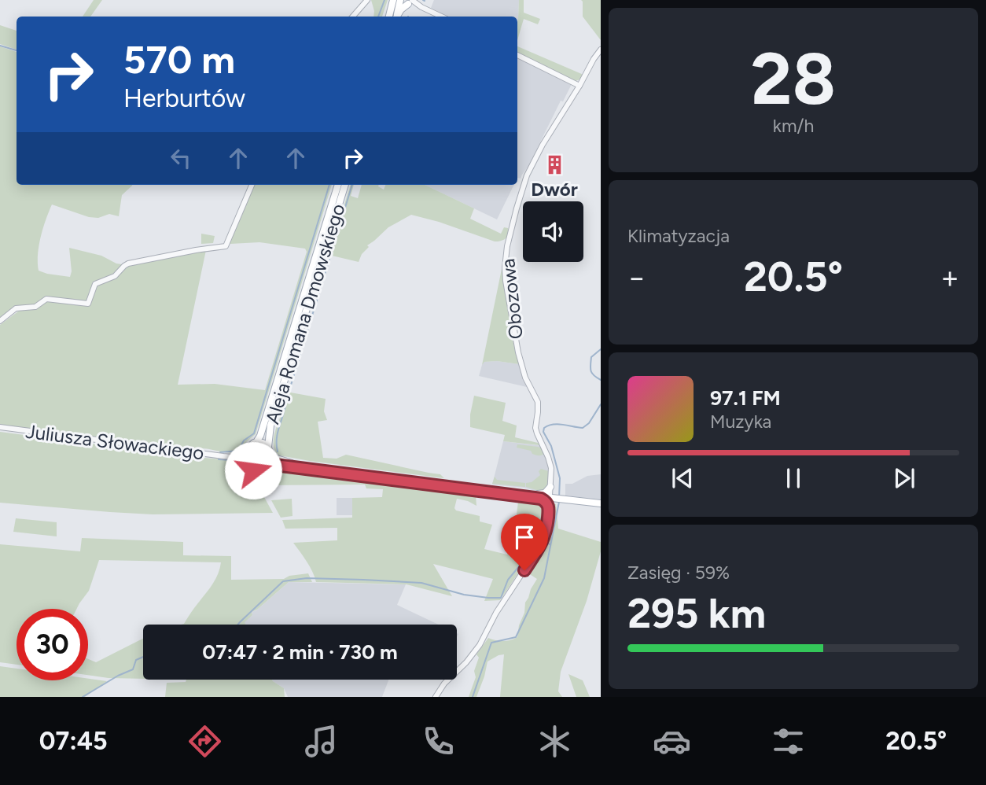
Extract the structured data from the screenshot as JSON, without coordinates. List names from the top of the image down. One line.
{"streets":{"main road":["Aleja Romana Dmowskiego"],"street":["Obozowa","Juliusza Słowackiego"]},"crossings":[["Aleja Romana Dmowskiego","Juliusza Słowackiego"]],"places":{"building":["Dwór"]},"page":{"tile":[["28","km/h"],"Klimatyzacja",["Zasięg · 59%","295 km"]],"turn":["570 m","Herburtów"],"heat":["−","20.5°","+"],"song":["97.1 FM","Muzyka"],"limit":"30","trip":"07:47 · 2 min · 730 m","tabs":["07:45","20.5°"]}}
